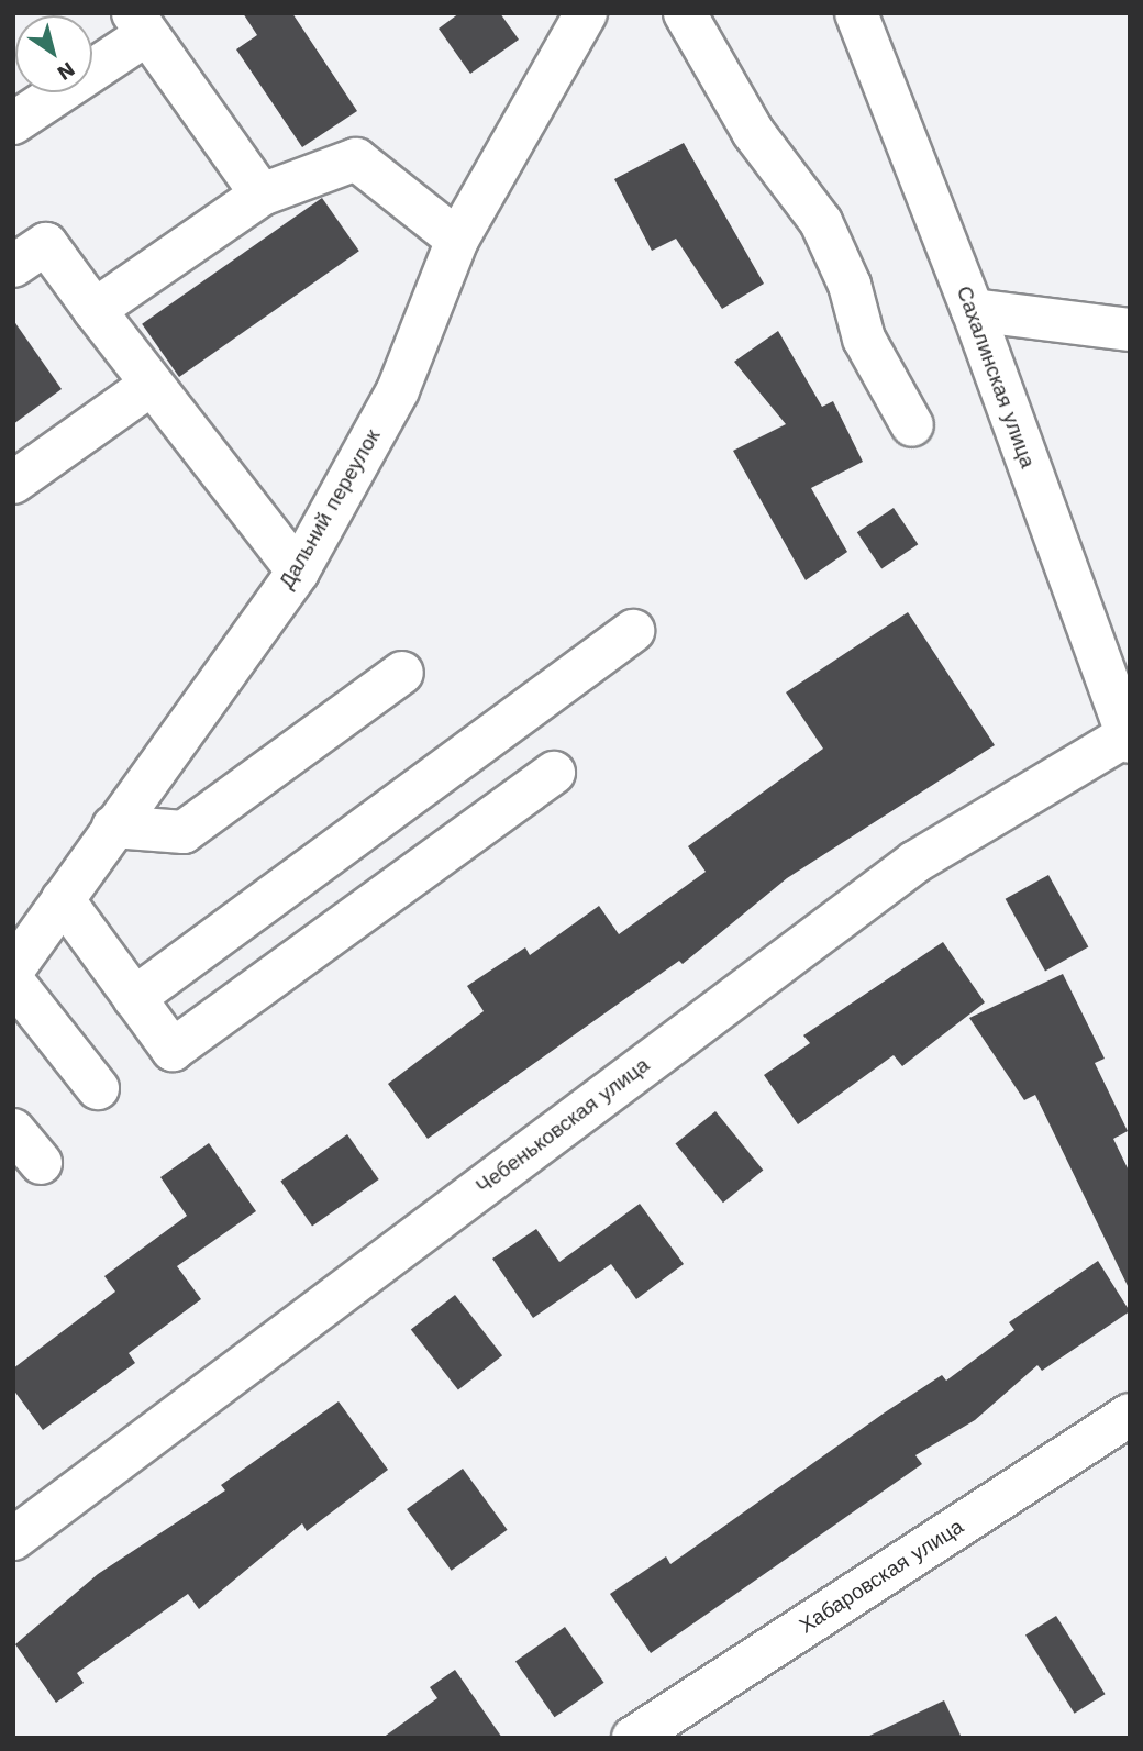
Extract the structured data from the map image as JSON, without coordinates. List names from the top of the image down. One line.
{"streets":{"street":["Сахалинская улица","Дальний переулок","Чебеньковская улица","Хабаровская улица"]},"crossings":[["Сахалинская улица","Чебеньковская улица"]],"north":"bottom right"}
